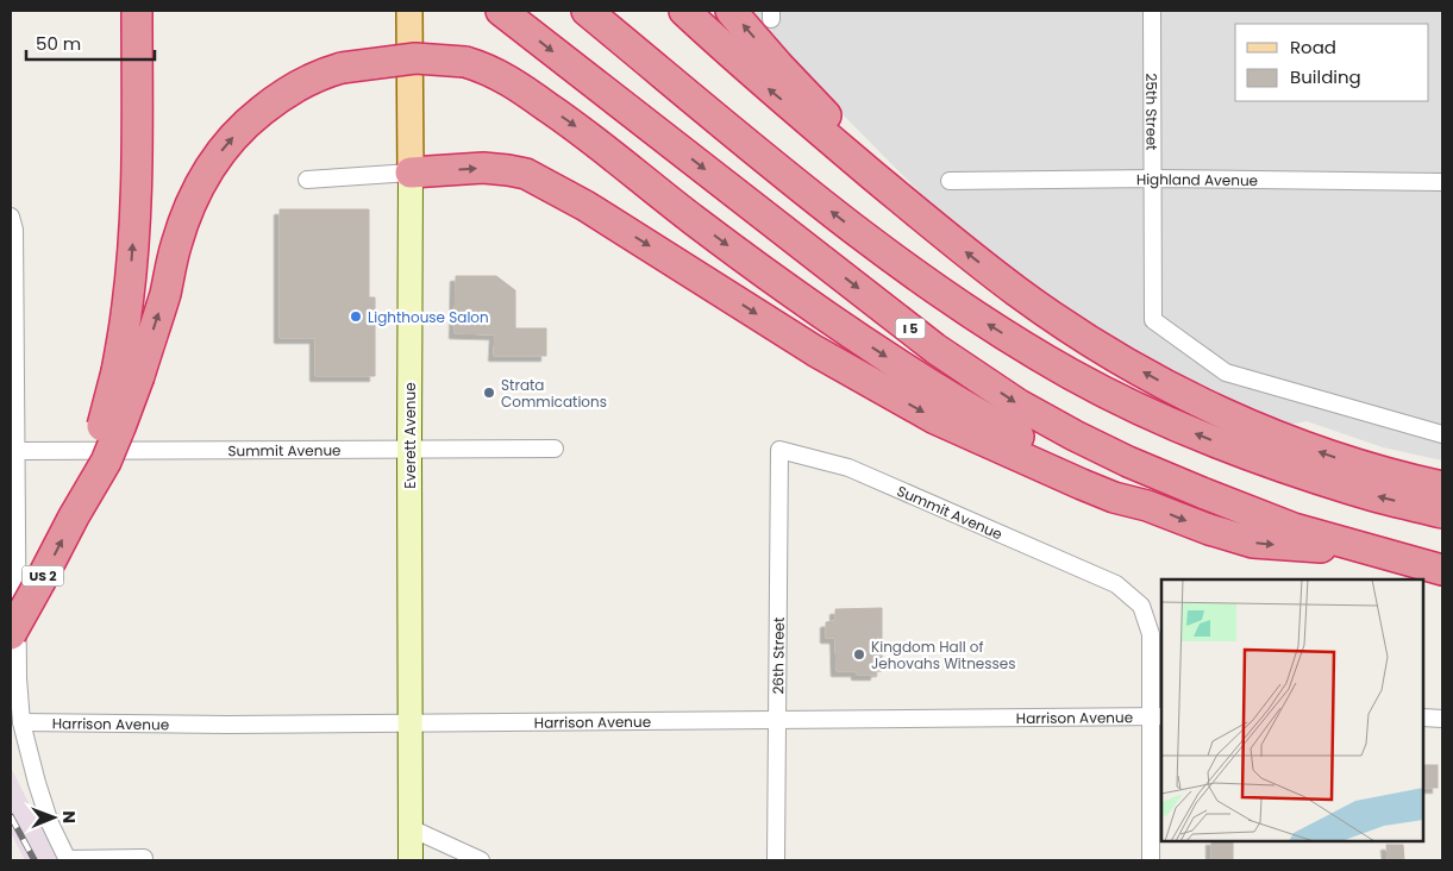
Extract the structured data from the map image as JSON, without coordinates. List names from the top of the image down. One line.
{"streets":{"highway":["I 5","US 2"],"main road":["Everett Avenue"],"street":["25th Street","Highland Avenue","Summit Avenue","26th Street","Harrison Avenue"]},"crossings":[["25th Street","Highland Avenue"],["Everett Avenue","Summit Avenue"],["Everett Avenue","Harrison Avenue"],["Summit Avenue","26th Street"],["Summit Avenue","Harrison Avenue"],["26th Street","Harrison Avenue"]],"places":["Lighthouse Salon","Strata Commications","Kingdom Hall of Jehovahs Witnesses"],"legend":["Road","Building"],"scale_bar":"50 m","north":"right"}
